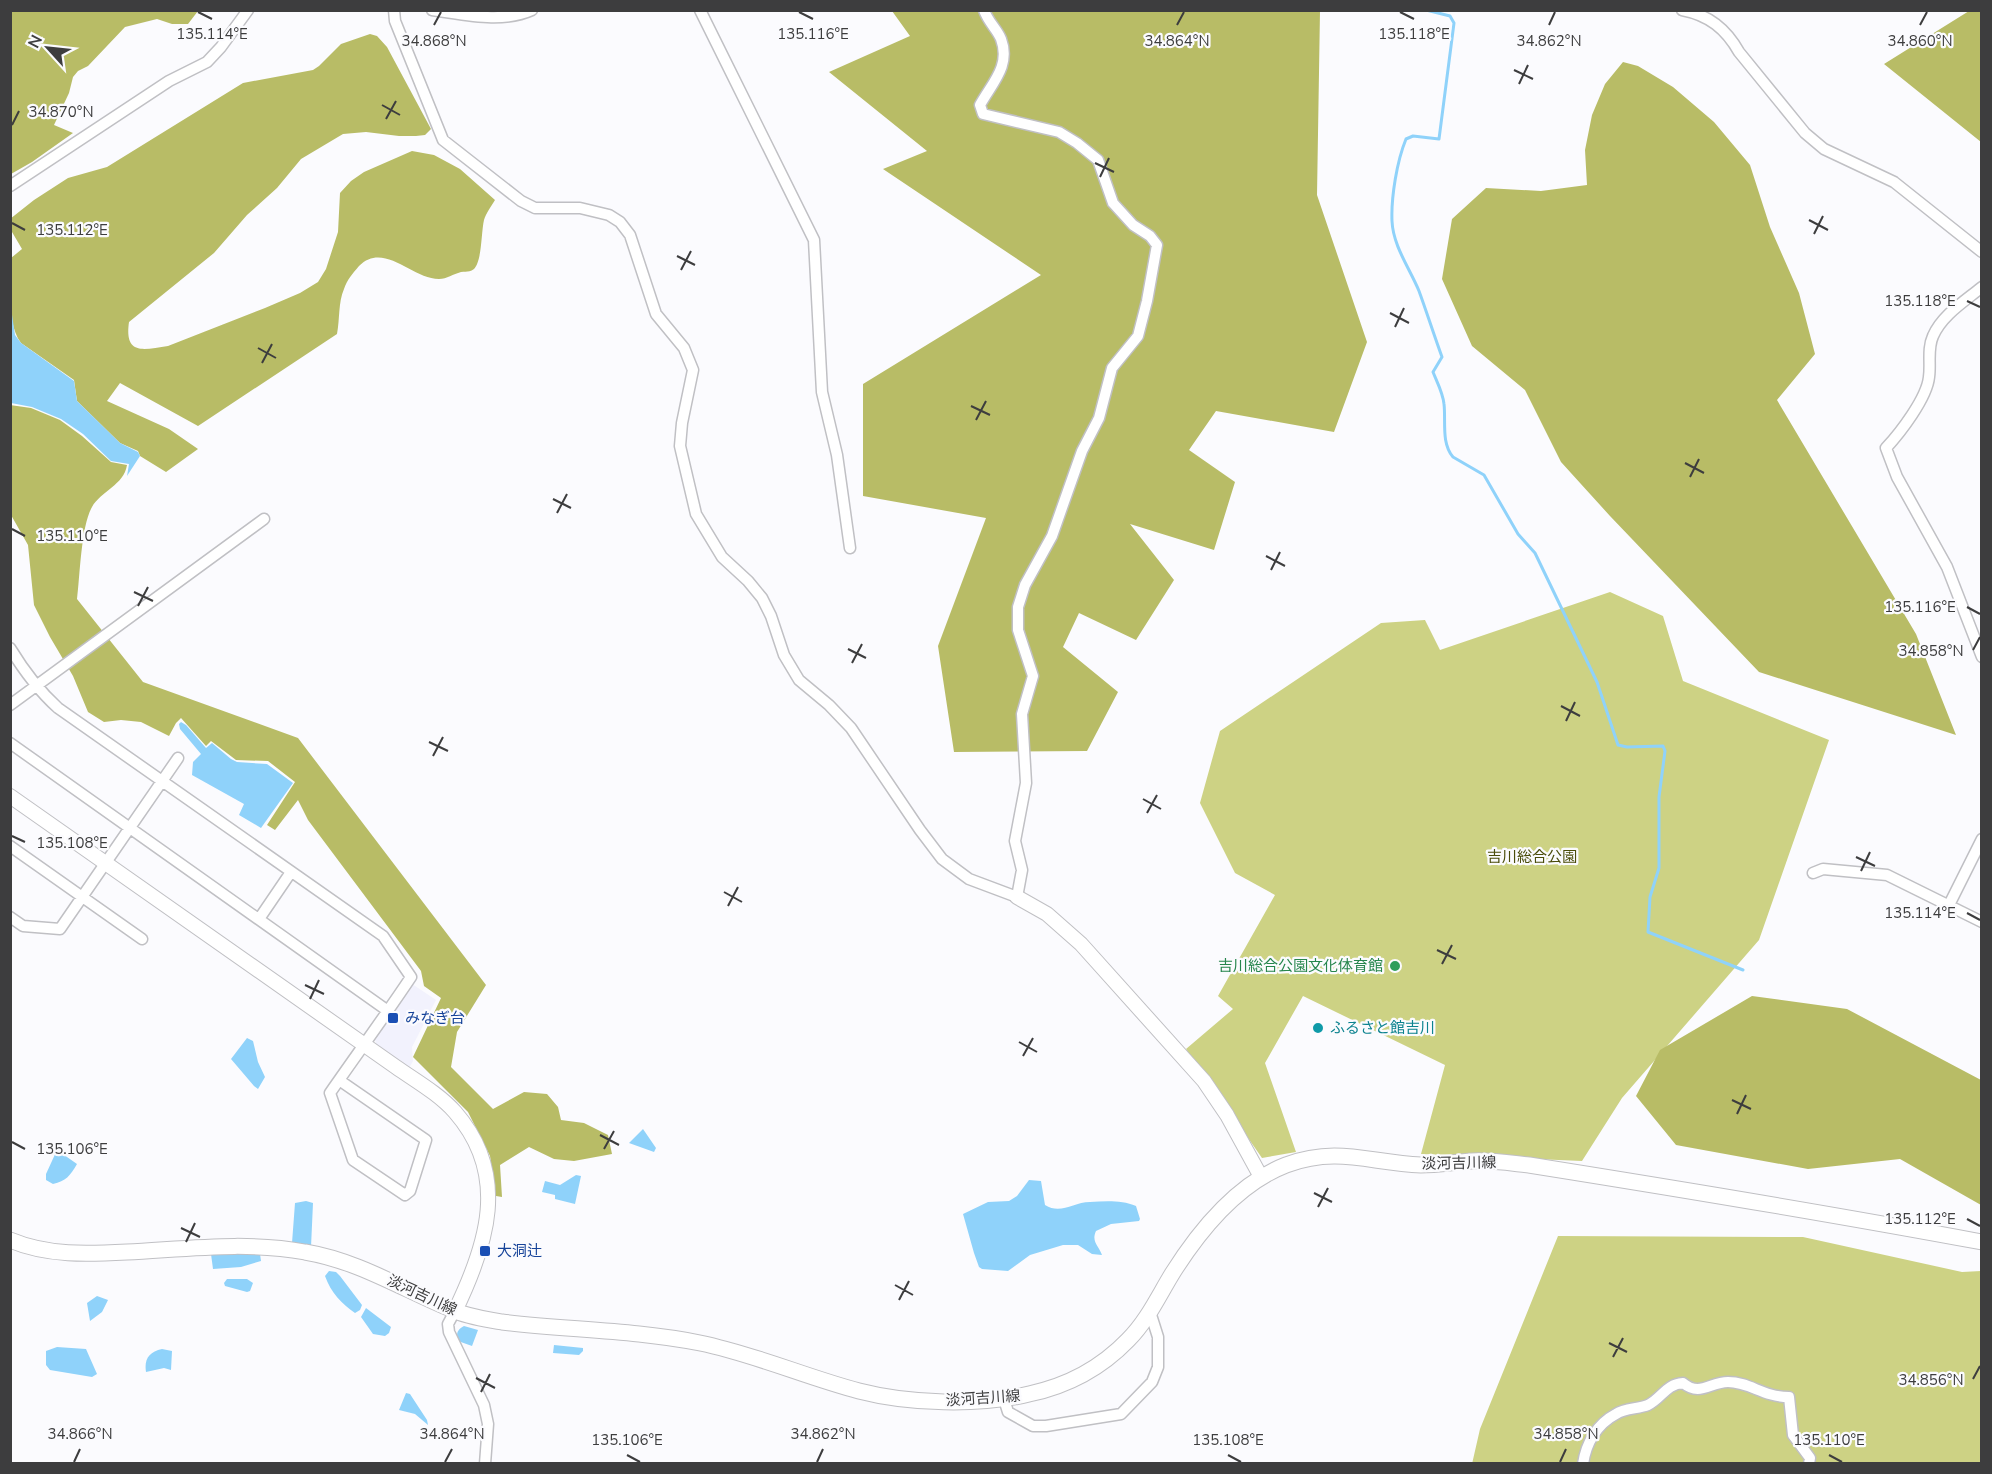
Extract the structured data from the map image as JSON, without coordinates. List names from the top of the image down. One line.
{"streets":{"main road":["淡河吉川線"]},"parks":["吉川総合公園"],"places":{"other":["吉川総合公園文化体育館","ふるさと館吉川"],"transit":["みなぎ台","大洞辻"]},"north":"top left","coordinates":["135.114°E","135.116°E","135.118°E","34.868°N","34.864°N","34.862°N","34.860°N","34.870°N","135.112°E","135.110°E","34.858°N","135.108°E","135.106°E","34.856°N","34.866°N"]}
